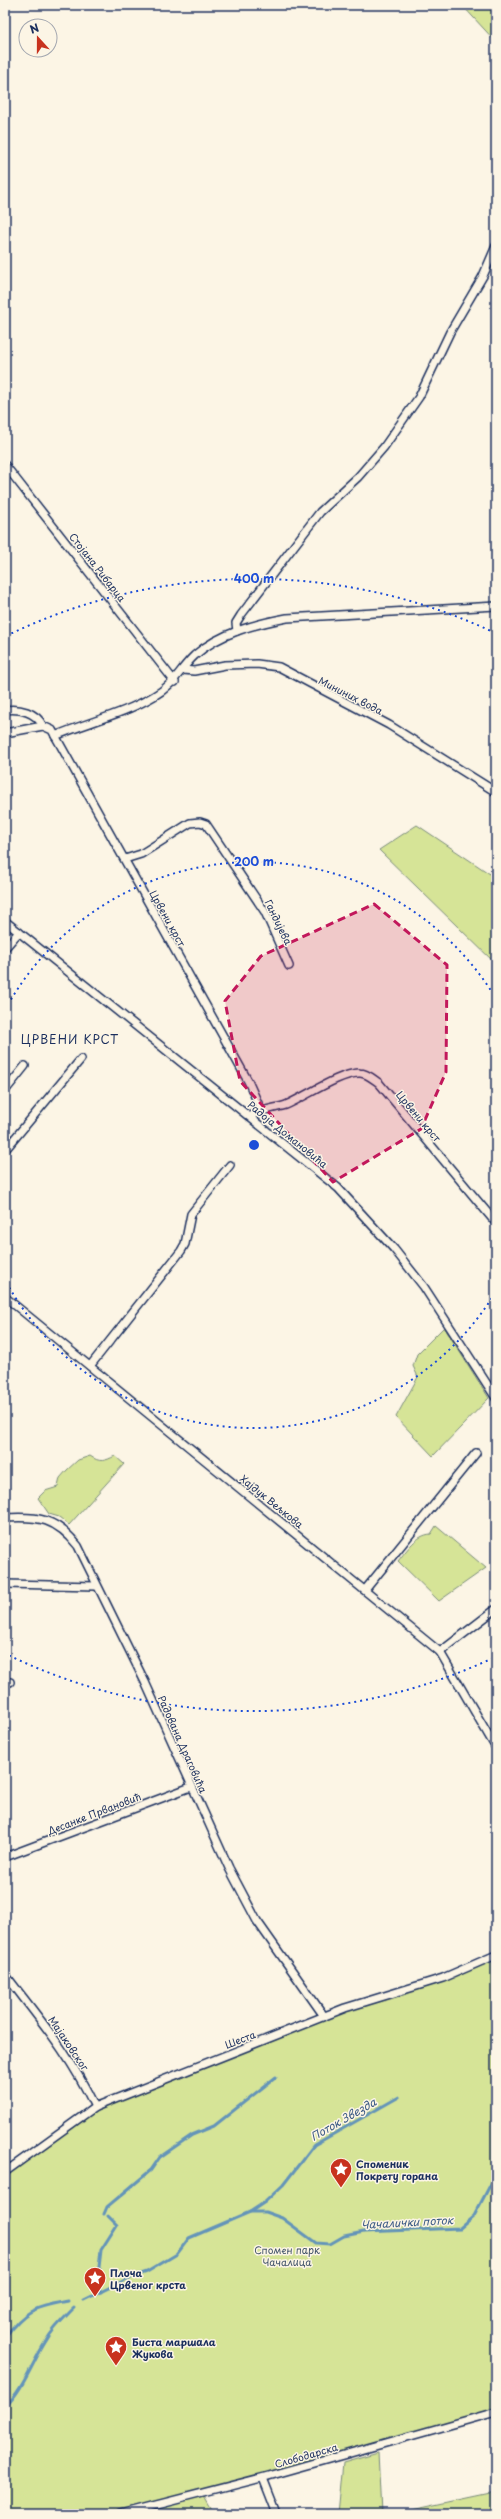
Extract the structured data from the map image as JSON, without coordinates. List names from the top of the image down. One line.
{"streets":{"street":["Стојана Рибарца","Мининих вода","Црвени крст","Гандијева","Радоја Домановића","Хајдук Вељкова","Радована Драговића","Десанке Првановић","Шеста","Мајаковског","Слободарска"]},"crossings":[["Црвени крст","Гандијева"],["Црвени крст","Радоја Домановића"],["Радована Драговића","Десанке Првановић"],["Радована Драговића","Шеста"],["Шеста","Мајаковског"]],"districts":["ЦРВЕНИ КРСТ"],"water":["Поток Звезда","Чачалички поток"],"parks":["Спомен парк Чачалица"],"places":{"place":["Споменик Покрету горана","Плоча Црвеног крста","Биста маршала Жукова"]},"north":"top","rings":["400 m","200 m"]}
